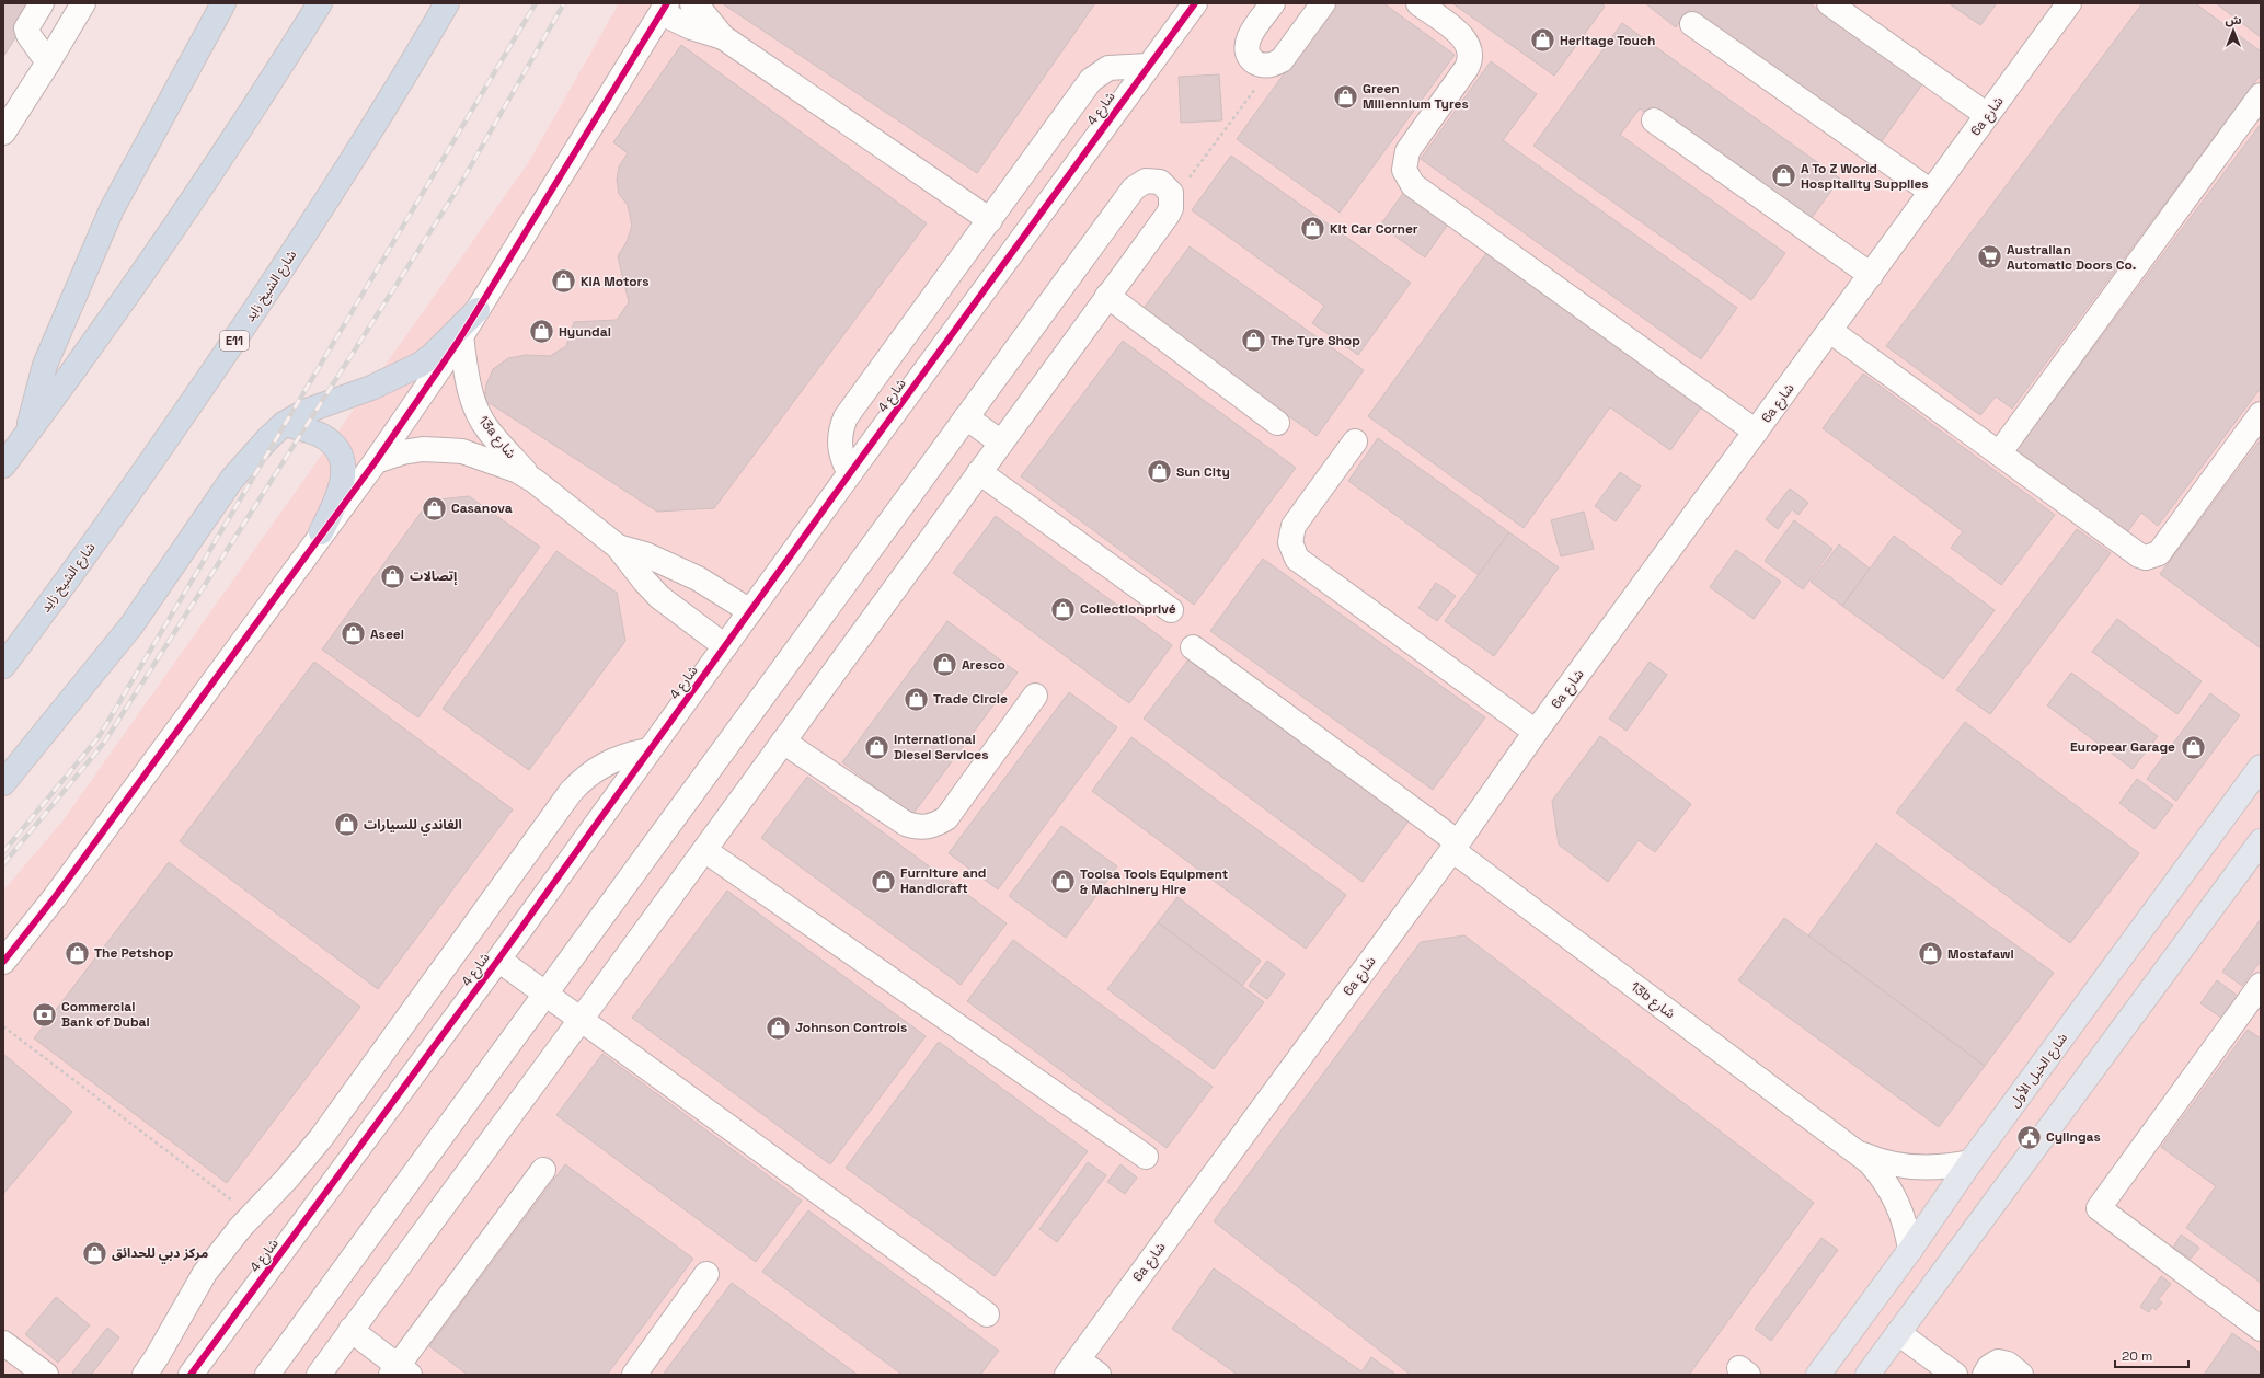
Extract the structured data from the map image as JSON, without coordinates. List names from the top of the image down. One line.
{"streets":{"highway":["شارع الشيخ زايد","E11"],"main road":["شارع الخيل الأول"],"street":["شارع 4","6a شارع","13a شارع","13b شارع"]},"crossings":[["شارع 4","13a شارع"],["6a شارع","13b شارع"],["13b شارع","شارع الخيل الأول"]],"places":{"shop":["Heritage Touch","Green Millennium Tyres","A To Z World Hospitality Supplies","Kit Car Corner","KIA Motors","Hyundai","The Tyre Shop","Sun City","Casanova","إتصالات","Collectionprivé","Aseel","Aresco","Trade Circle","International Diesel Services","Europear Garage","الغاندي للسيارات","Furniture and Handicraft","Toolsa Tools Equipment & Machinery Hire","The Petshop","Mostafawi","Johnson Controls","مركز دبي للحدائق"],"supermarket":["Australian Automatic Doors Co."],"bank":["Commercial Bank of Dubai"],"public building":["Cylingas"]},"scale_bar":"20 m","north":"top"}
